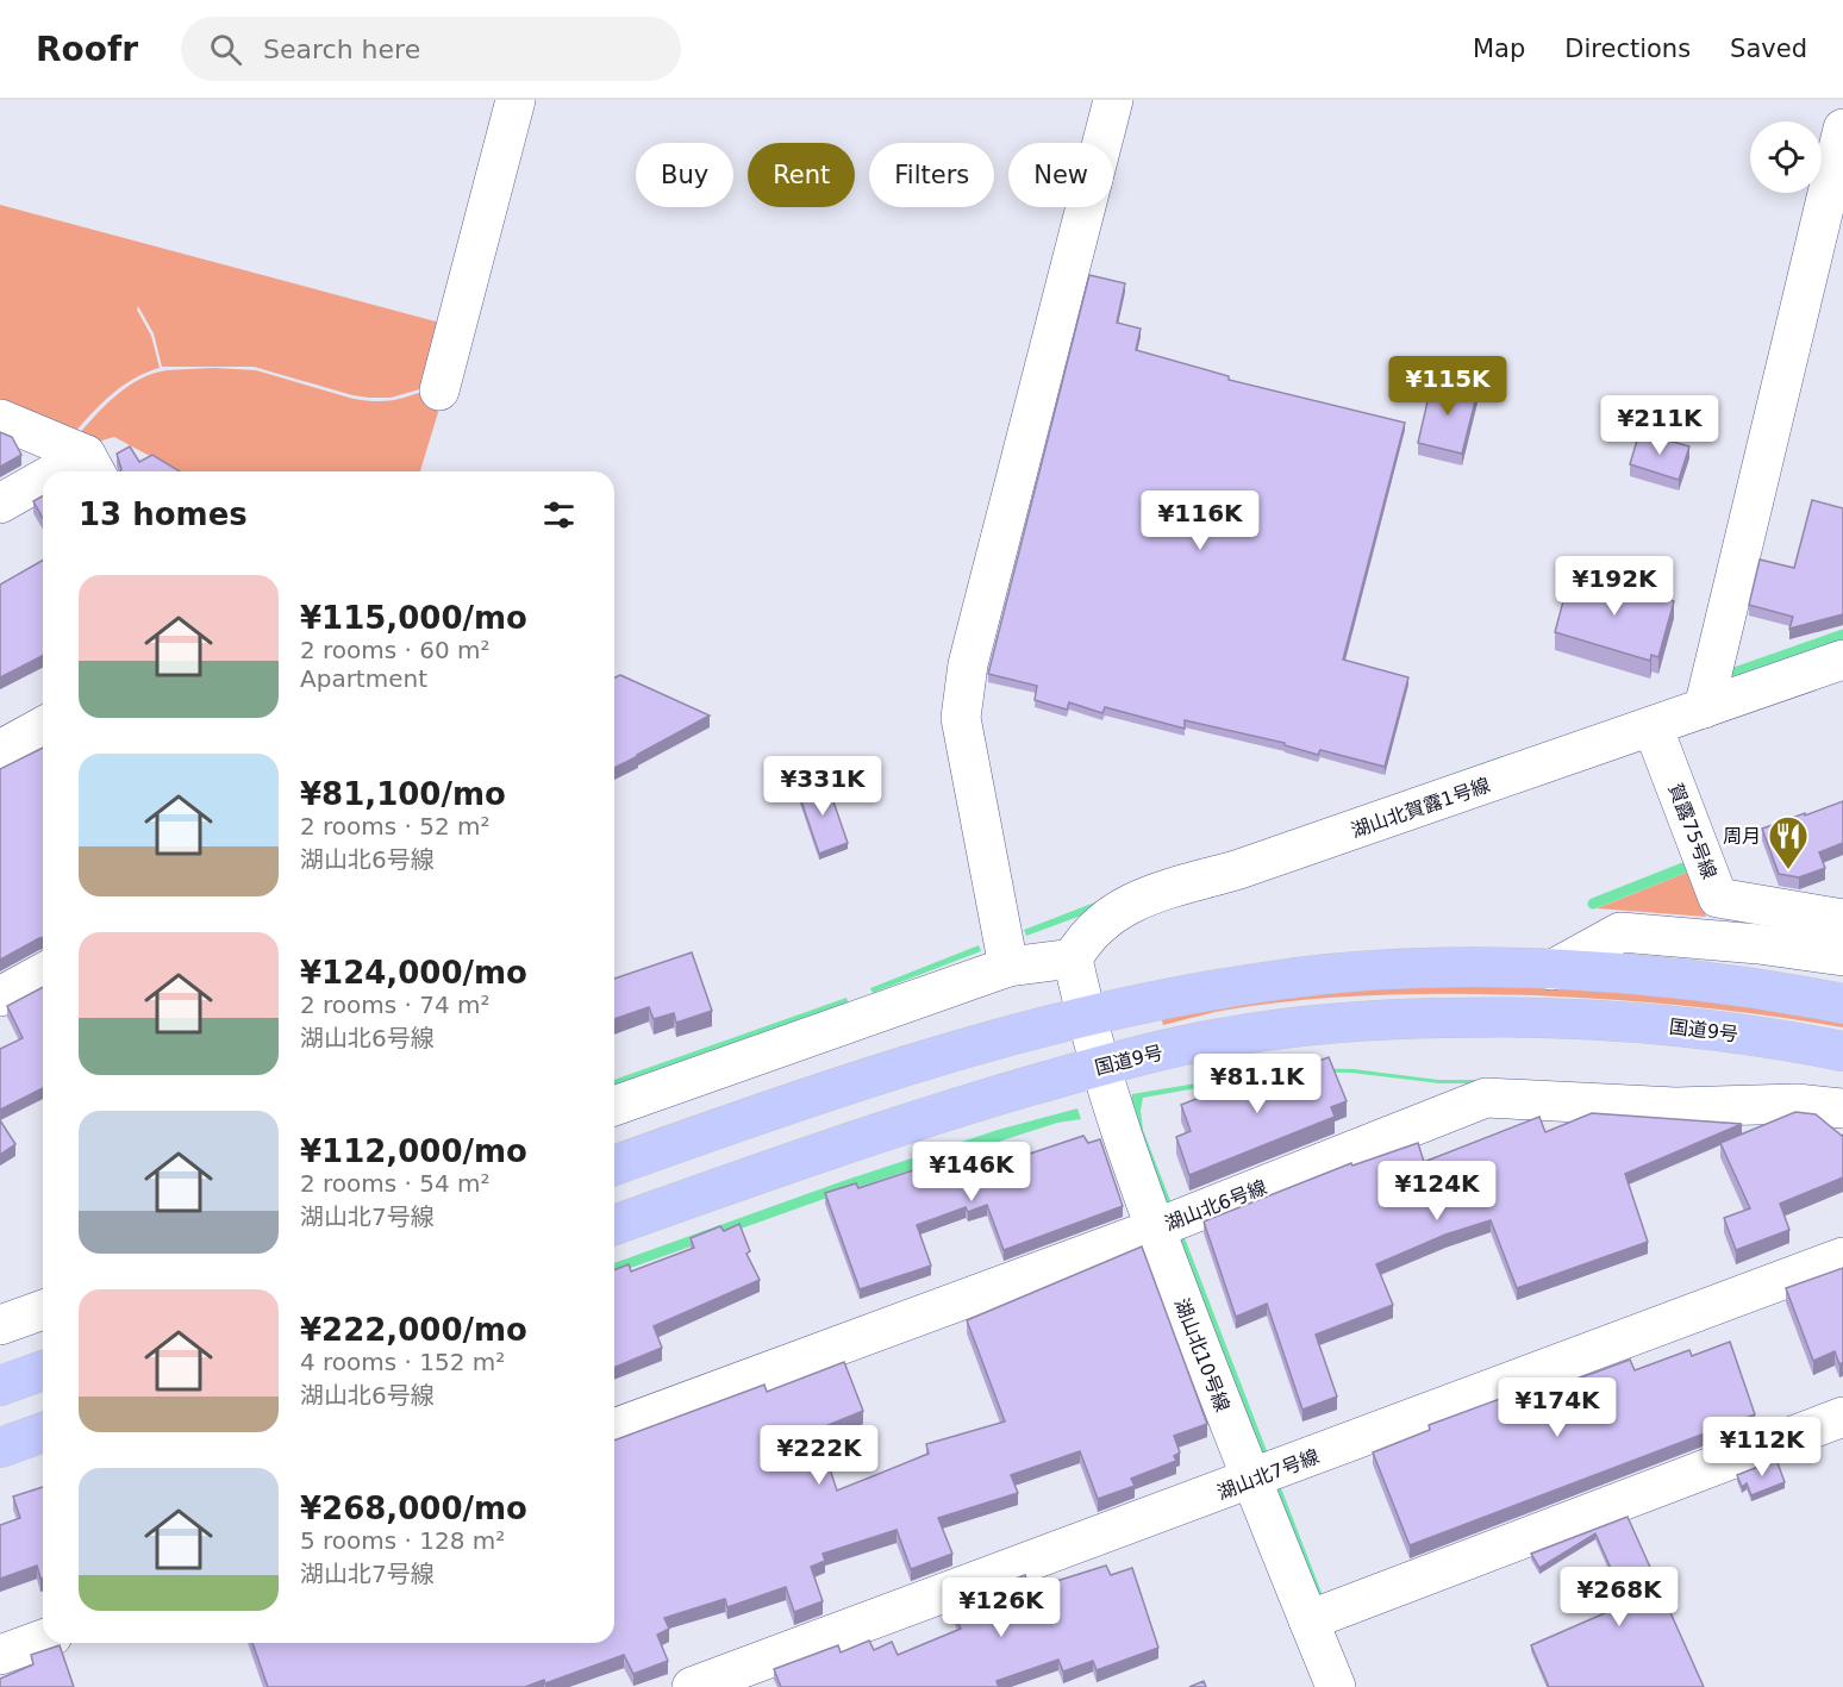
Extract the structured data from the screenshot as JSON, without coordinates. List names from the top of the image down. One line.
{"streets":{"highway":["国道9号"],"street":["湖山北賀露1号線","賀露75号線","湖山北6号線","湖山北10号線","湖山北7号線"]},"crossings":[["湖山北賀露1号線","賀露75号線"],["国道9号","湖山北10号線"],["湖山北6号線","湖山北10号線"],["湖山北10号線","湖山北7号線"]],"places":{"restaurant":["周月"]},"page":{"header":"Roofr","search":"Search here","nav":["Map","Directions","Saved"],"chip":["Buy","Rent","Filters","New"],"price":["¥115K","¥211K","¥116K","¥192K","¥331K","¥81.1K","¥146K","¥124K","¥174K","¥112K","¥222K","¥268K","¥126K"],"heading":"13 homes","list":[{"name":"¥115,000/mo","note":"2 rooms · 60 m² · Apartment"},{"name":"¥81,100/mo","note":"2 rooms · 52 m² · 湖山北6号線"},{"name":"¥124,000/mo","note":"2 rooms · 74 m² · 湖山北6号線"},{"name":"¥112,000/mo","note":"2 rooms · 54 m² · 湖山北7号線"},{"name":"¥222,000/mo","note":"4 rooms · 152 m² · 湖山北6号線"},{"name":"¥268,000/mo","note":"5 rooms · 128 m² · 湖山北7号線"}]}}
